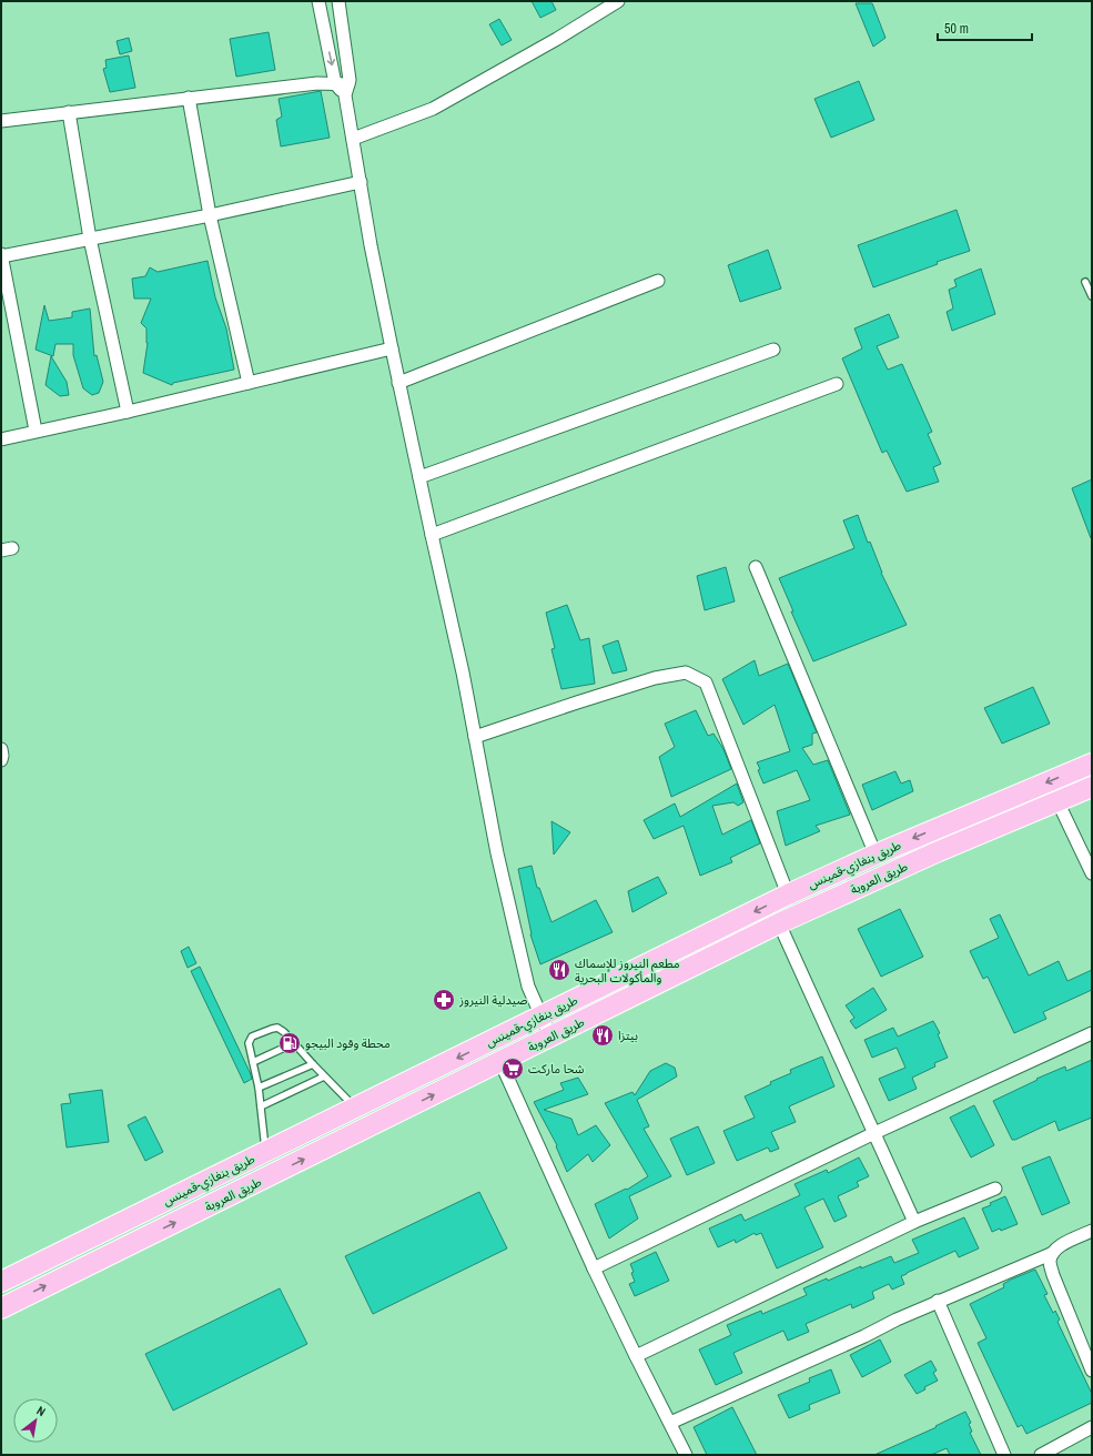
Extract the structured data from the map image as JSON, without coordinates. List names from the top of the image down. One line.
{"streets":{"main road":["طريق بنغازي-قمينس","طريق العروبة"]},"one_way":["طريق بنغازي-قمينس","طريق العروبة"],"places":{"restaurant":["مطعم النيروز للإسماك والمأكولات البحرية","بيتزا"],"pharmacy":["صيدلية النيروز"],"fuel station":["محطة وقود البيجو"],"supermarket":["شحا ماركت"]},"scale_bar":"50 m","north":"top right"}
